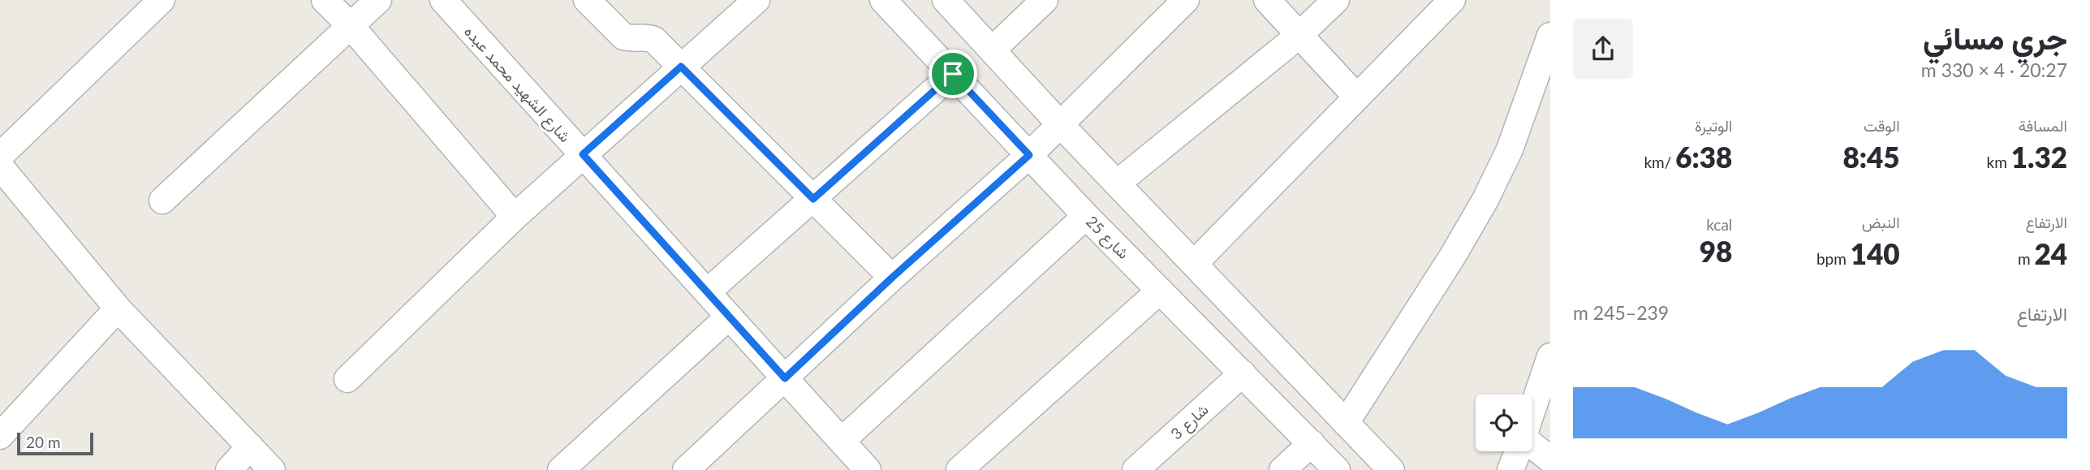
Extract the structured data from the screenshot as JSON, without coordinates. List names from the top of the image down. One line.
{"streets":{"street":["شارع الشهيد محمد عبده","شارع 25","شارع 3"]},"crossings":[["شارع 25","شارع 3"]],"scale_bar":"20 m","page":{"heading":["جري مسائي","20:27 · 4 × 330 m"],"stats":[["المسافة","1.32 km"],["الوقت","8:45"],["الوتيرة","6:38 /km"],["الارتفاع","24 m"],["النبض","140 bpm"],["kcal","98"]],"chart":["الارتفاع","239–245 m"],"scale":"20 m"}}
